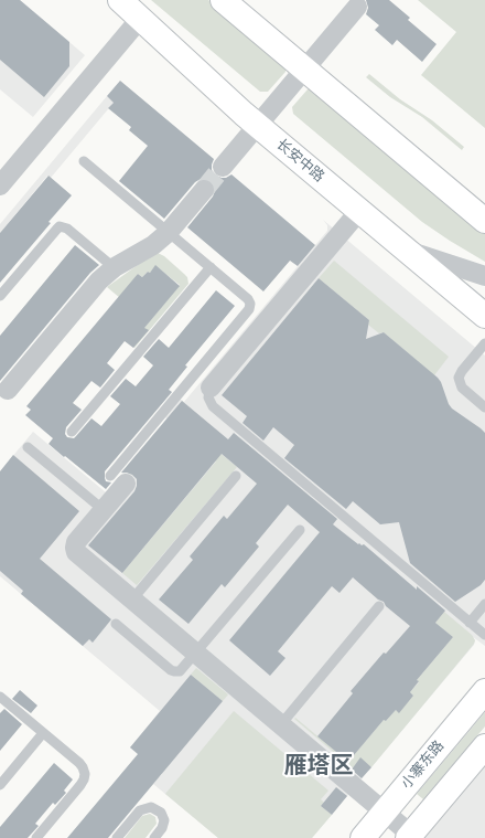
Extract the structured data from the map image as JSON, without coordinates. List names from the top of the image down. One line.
{"streets":{"main road":["长安中路","小寨东路"]},"districts":["雁塔区"]}
